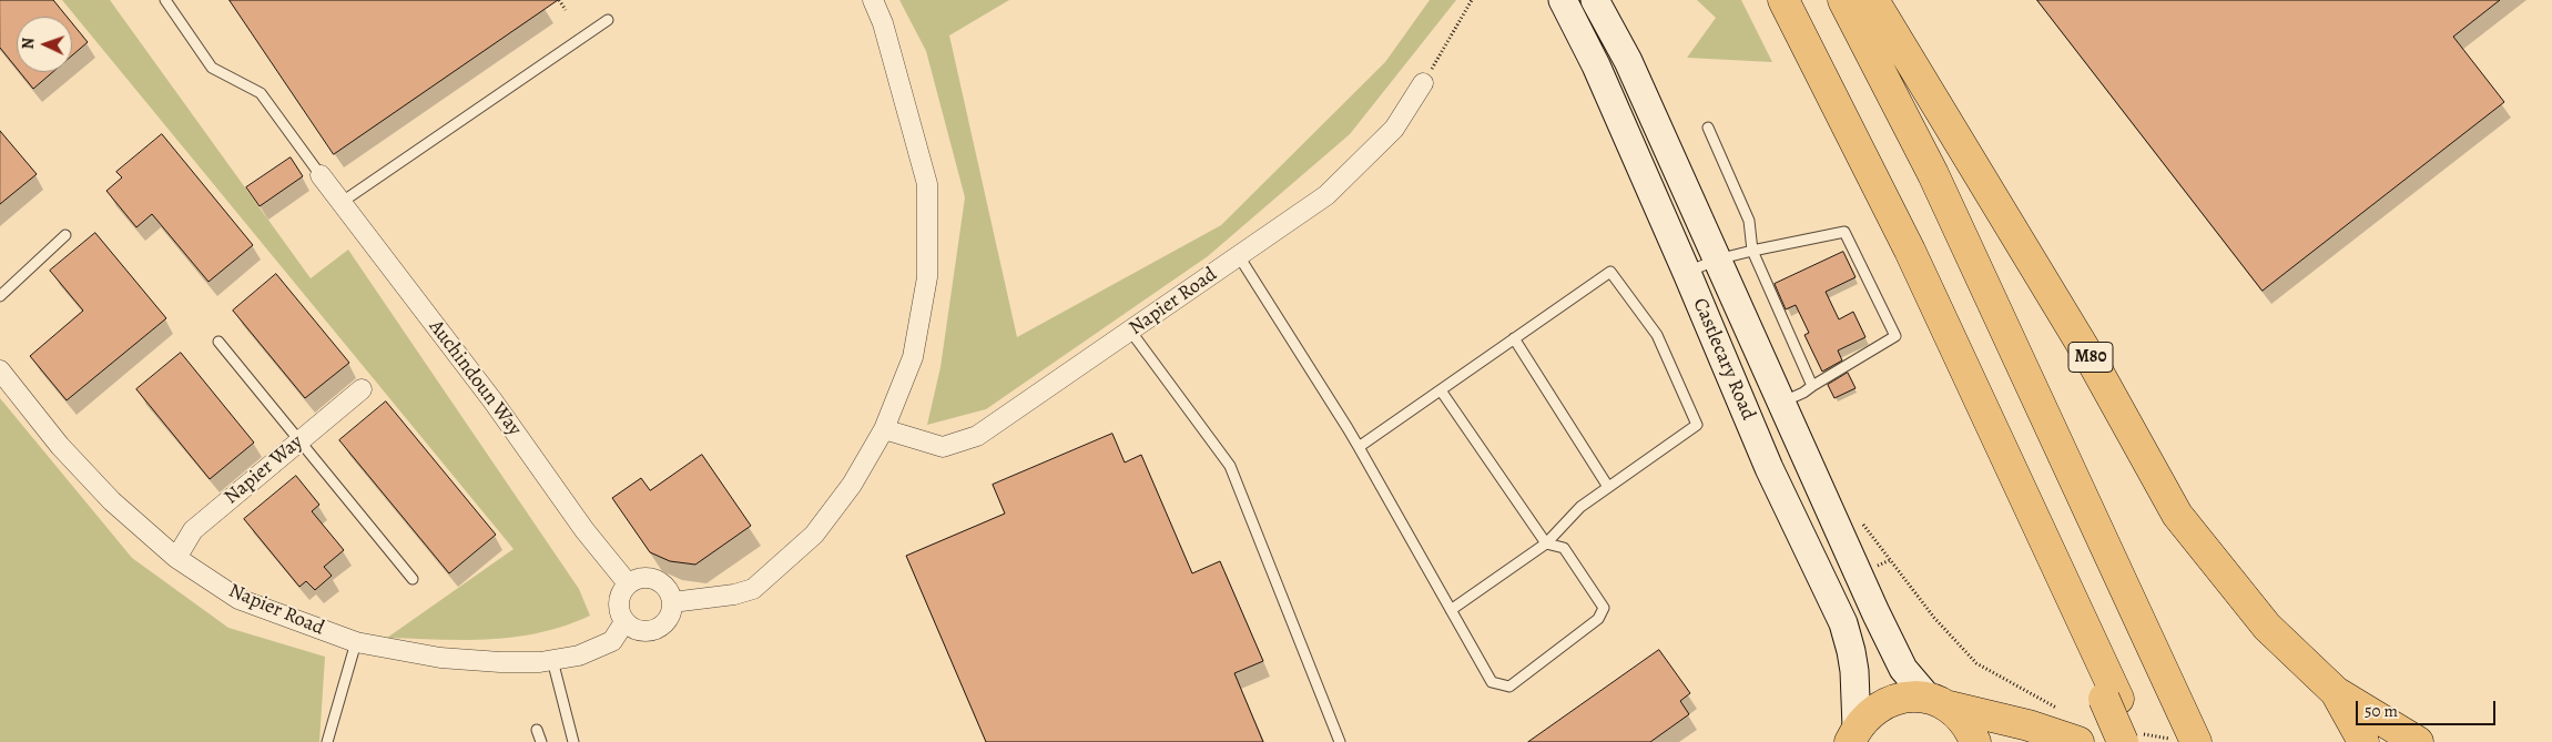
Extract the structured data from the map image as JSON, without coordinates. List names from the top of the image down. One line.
{"streets":{"main road":["M80","Castlecary Road"],"street":["Napier Road","Auchindoun Way","Napier Way"]},"crossings":[["Napier Road","Auchindoun Way"],["Napier Road","Napier Way"]],"scale_bar":"50 m","north":"left"}
